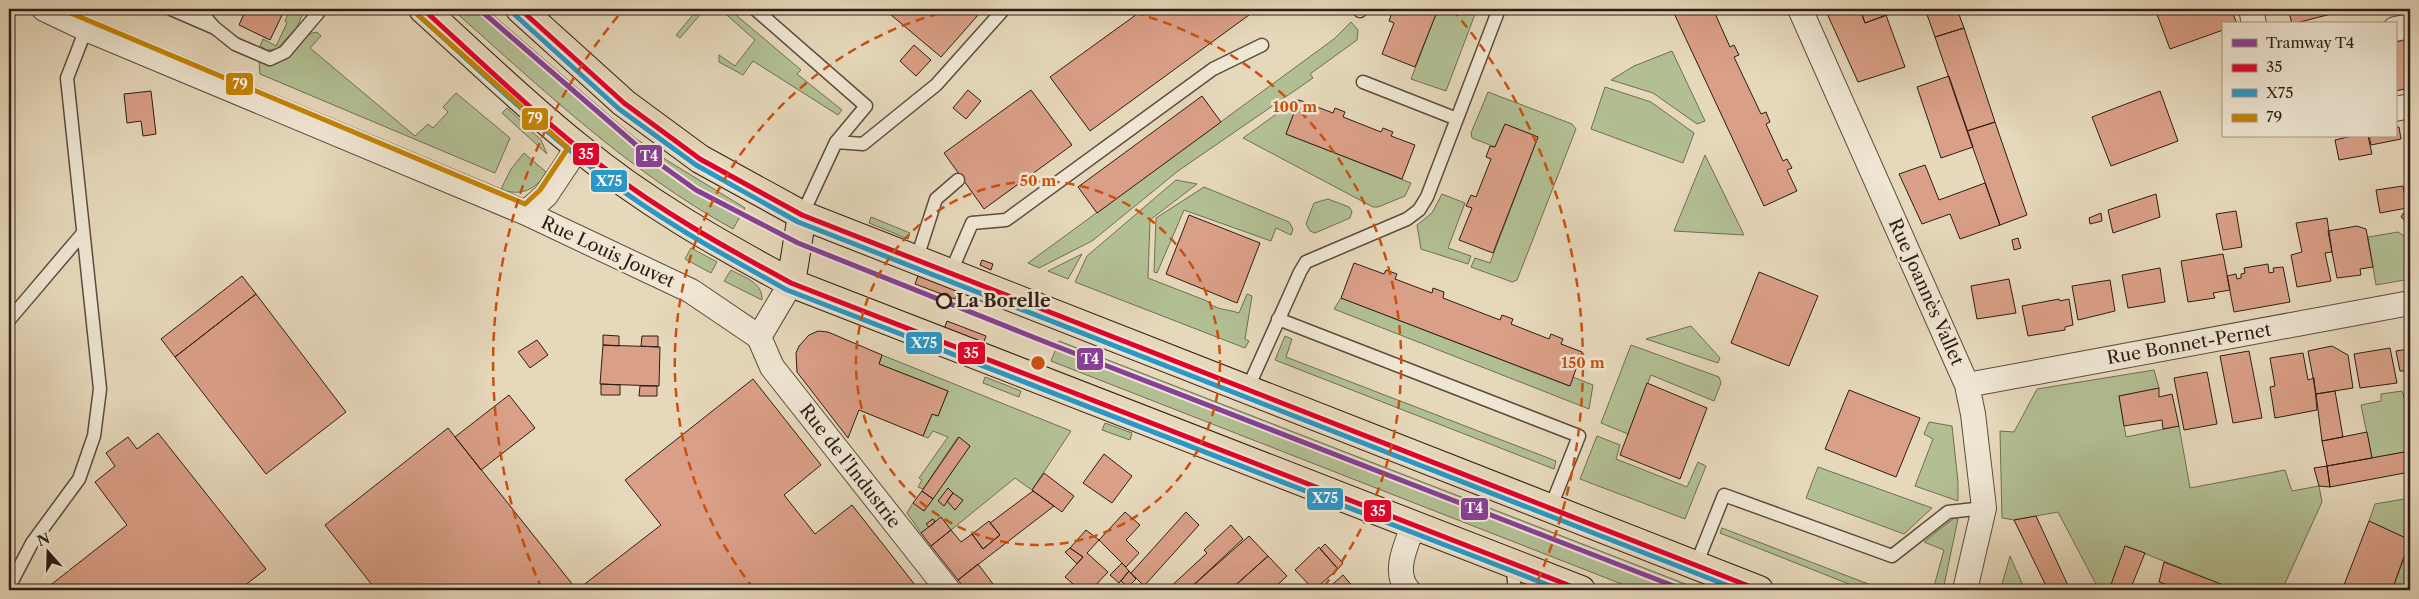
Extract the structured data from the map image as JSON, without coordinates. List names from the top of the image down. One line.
{"streets":{"street":["Rue Louis Jouvet","Rue Joannès Vallet","Rue Bonnet-Pernet","Rue de l'Industrie"]},"crossings":[["Rue Louis Jouvet","Rue de l'Industrie"],["Rue Joannès Vallet","Rue Bonnet-Pernet"]],"places":["La Borelle"],"lines":["tram line T4","transit line 35","transit line 79","transit line X75"],"legend":["Tramway T4","35","X75","79"],"north":"top","rings":["100 m","50 m","150 m"]}
